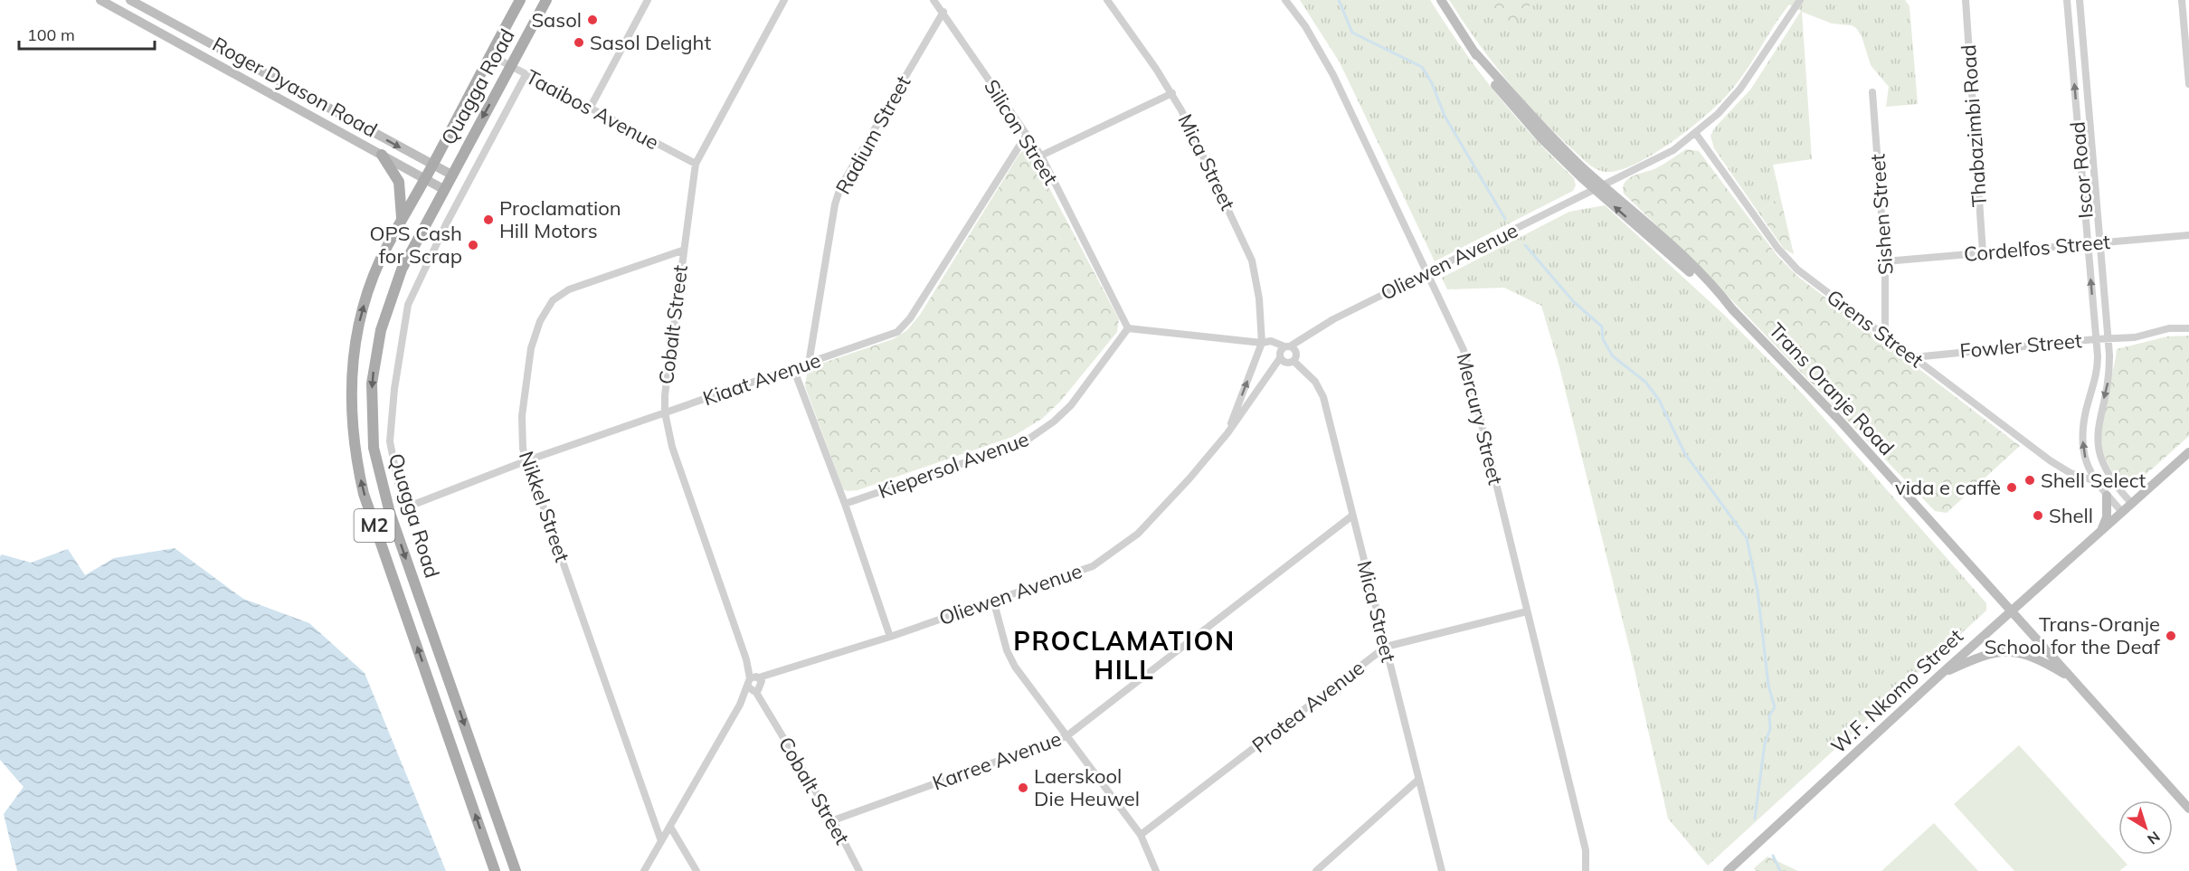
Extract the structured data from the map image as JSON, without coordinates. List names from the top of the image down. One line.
{"streets":{"main road":["Roger Dyason Road","Quagga Road","Trans Oranje Road","M2","W.F. Nkomo Street"],"street":["Taaibos Avenue","Thabazimbi Road","Silicon Street","Radium Street","Mica Street","Iscor Road","Sishen Street","Cordelfos Street","Oliewen Avenue","Cobalt Street","Grens Street","Fowler Street","Kiaat Avenue","Mercury Street","Kiepersol Avenue","Nikkel Street","Protea Avenue","Karree Avenue"]},"crossings":[["Roger Dyason Road","Quagga Road"],["Quagga Road","Taaibos Avenue"],["Taaibos Avenue","Cobalt Street"],["Taaibos Avenue","Kiaat Avenue"],["Thabazimbi Road","Cordelfos Street"],["Silicon Street","Radium Street"],["Silicon Street","Kiaat Avenue"],["Silicon Street","Kiepersol Avenue"],["Radium Street","Kiaat Avenue"],["Mica Street","Oliewen Avenue"],["Mica Street","Protea Avenue"],["Mica Street","Karree Avenue"],["Iscor Road","Cordelfos Street"],["Iscor Road","Grens Street"],["Iscor Road","Fowler Street"],["Iscor Road","W.F. Nkomo Street"],["Sishen Street","Cordelfos Street"],["Sishen Street","Grens Street"],["Oliewen Avenue","Cobalt Street"],["Oliewen Avenue","Grens Street"],["Oliewen Avenue","Trans Oranje Road"],["Oliewen Avenue","Mercury Street"],["Oliewen Avenue","Nikkel Street"],["Cobalt Street","Kiaat Avenue"],["Cobalt Street","Nikkel Street"],["Cobalt Street","Karree Avenue"],["Grens Street","Fowler Street"],["Kiaat Avenue","Nikkel Street"],["Trans Oranje Road","W.F. Nkomo Street"],["Mercury Street","Protea Avenue"]],"districts":["PROCLAMATION HILL"],"places":["Sasol","Sasol Delight","Proclamation Hill Motors","OPS Cash for Scrap","Shell Select","vida e caffè","Shell","Trans-Oranje School for the Deaf","Laerskool Die Heuwel"],"scale_bar":"100 m","north":"bottom right"}
